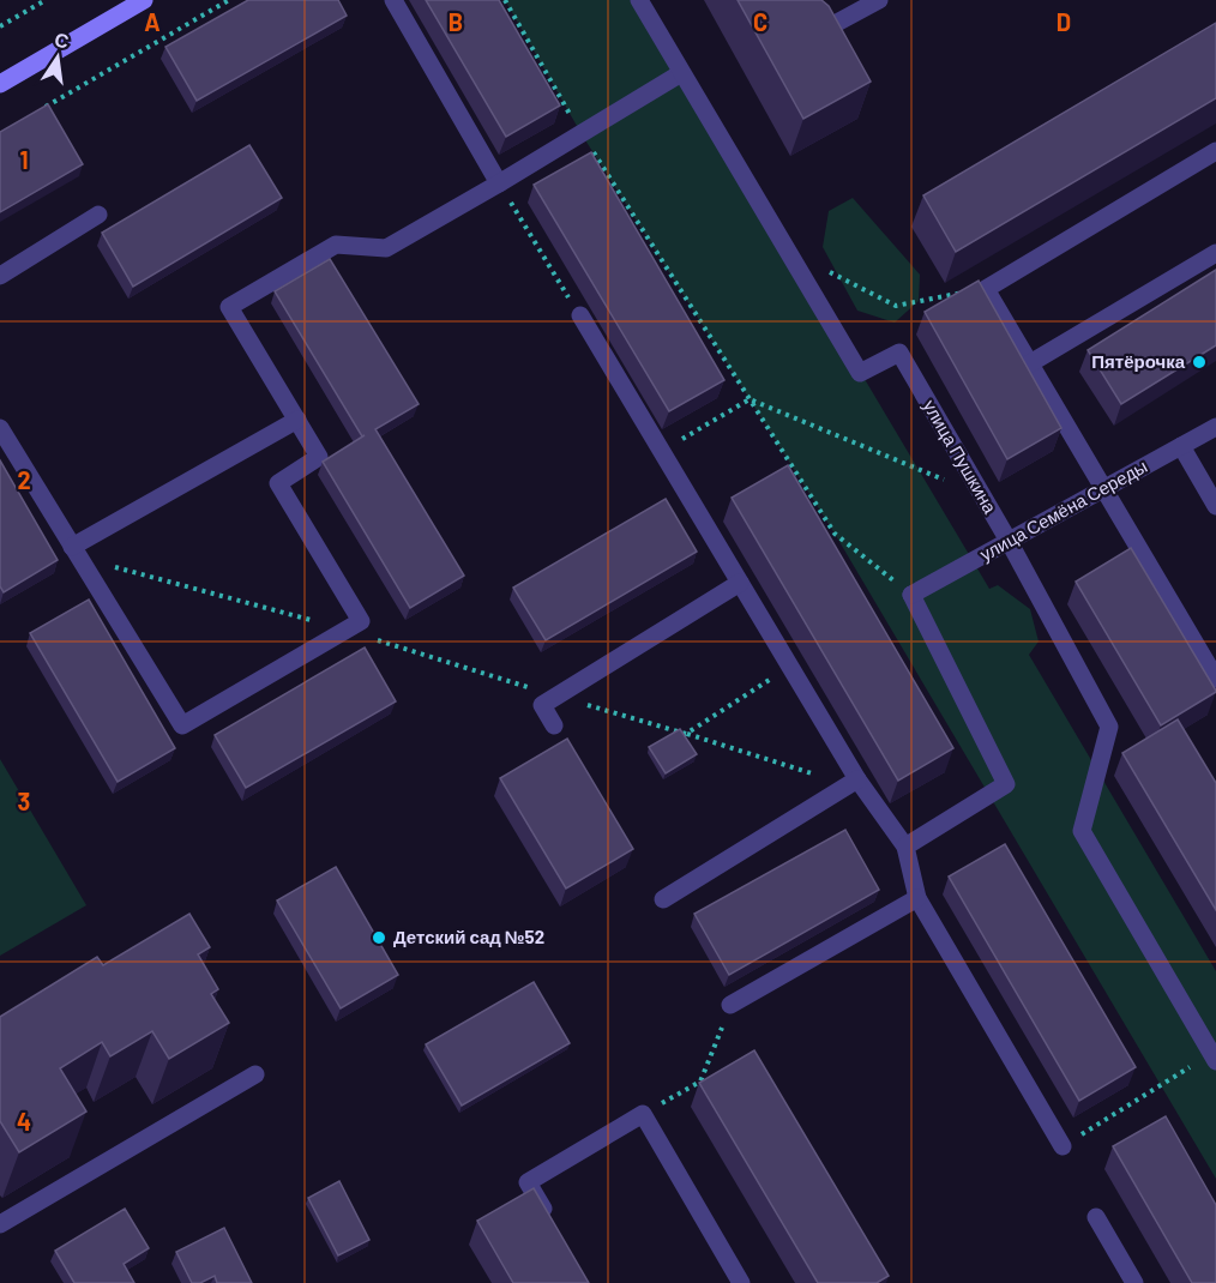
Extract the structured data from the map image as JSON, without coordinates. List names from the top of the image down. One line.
{"streets":{"street":["улица Пушкина","улица Семёна Середы"]},"crossings":[["улица Пушкина","улица Семёна Середы"]],"places":["Пятёрочка","Детский сад №52"],"north":"top","grid":{"columns":["A","B","C","D"],"rows":["1","2","3","4"]}}
